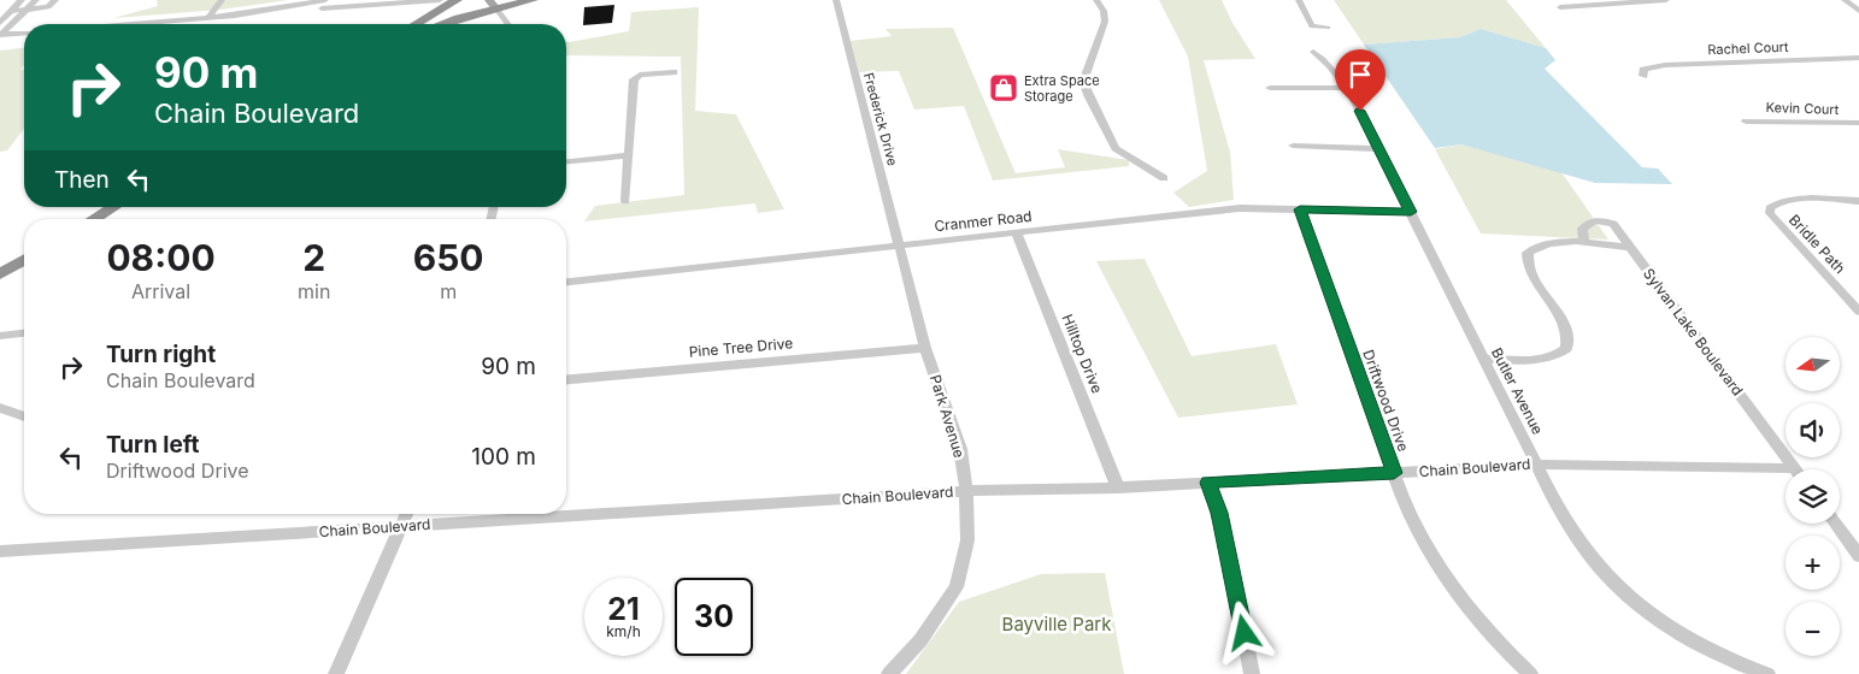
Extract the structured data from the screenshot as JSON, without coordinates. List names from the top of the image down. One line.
{"streets":{"street":["Rachel Court","Kevin Court","Frederick Drive","Cranmer Road","Bridle Path","Sylvan Lake Boulevard","Pine Tree Drive","Hilltop Drive","Butler Avenue","Driftwood Drive","Park Avenue","Chain Boulevard"]},"crossings":[["Frederick Drive","Cranmer Road"],["Frederick Drive","Park Avenue"],["Cranmer Road","Hilltop Drive"],["Cranmer Road","Butler Avenue"],["Cranmer Road","Driftwood Drive"],["Cranmer Road","Park Avenue"],["Pine Tree Drive","Park Avenue"],["Hilltop Drive","Chain Boulevard"],["Butler Avenue","Chain Boulevard"],["Driftwood Drive","Chain Boulevard"],["Park Avenue","Chain Boulevard"]],"parks":["Bayville Park"],"places":{"shop":["Extra Space Storage"]},"north":"left","page":{"turn":["90 m","Chain Boulevard"],"then":"Then","eta":["08:00","Arrival","2","min","650","m"],"list":[{"name":"Turn right","note":"Chain Boulevard","value":"90 m"},{"name":"Turn left","note":"Driftwood Drive","value":"100 m"}],"map_buttons":["+","−"],"speed":"21 km/h","limit":"30"}}
